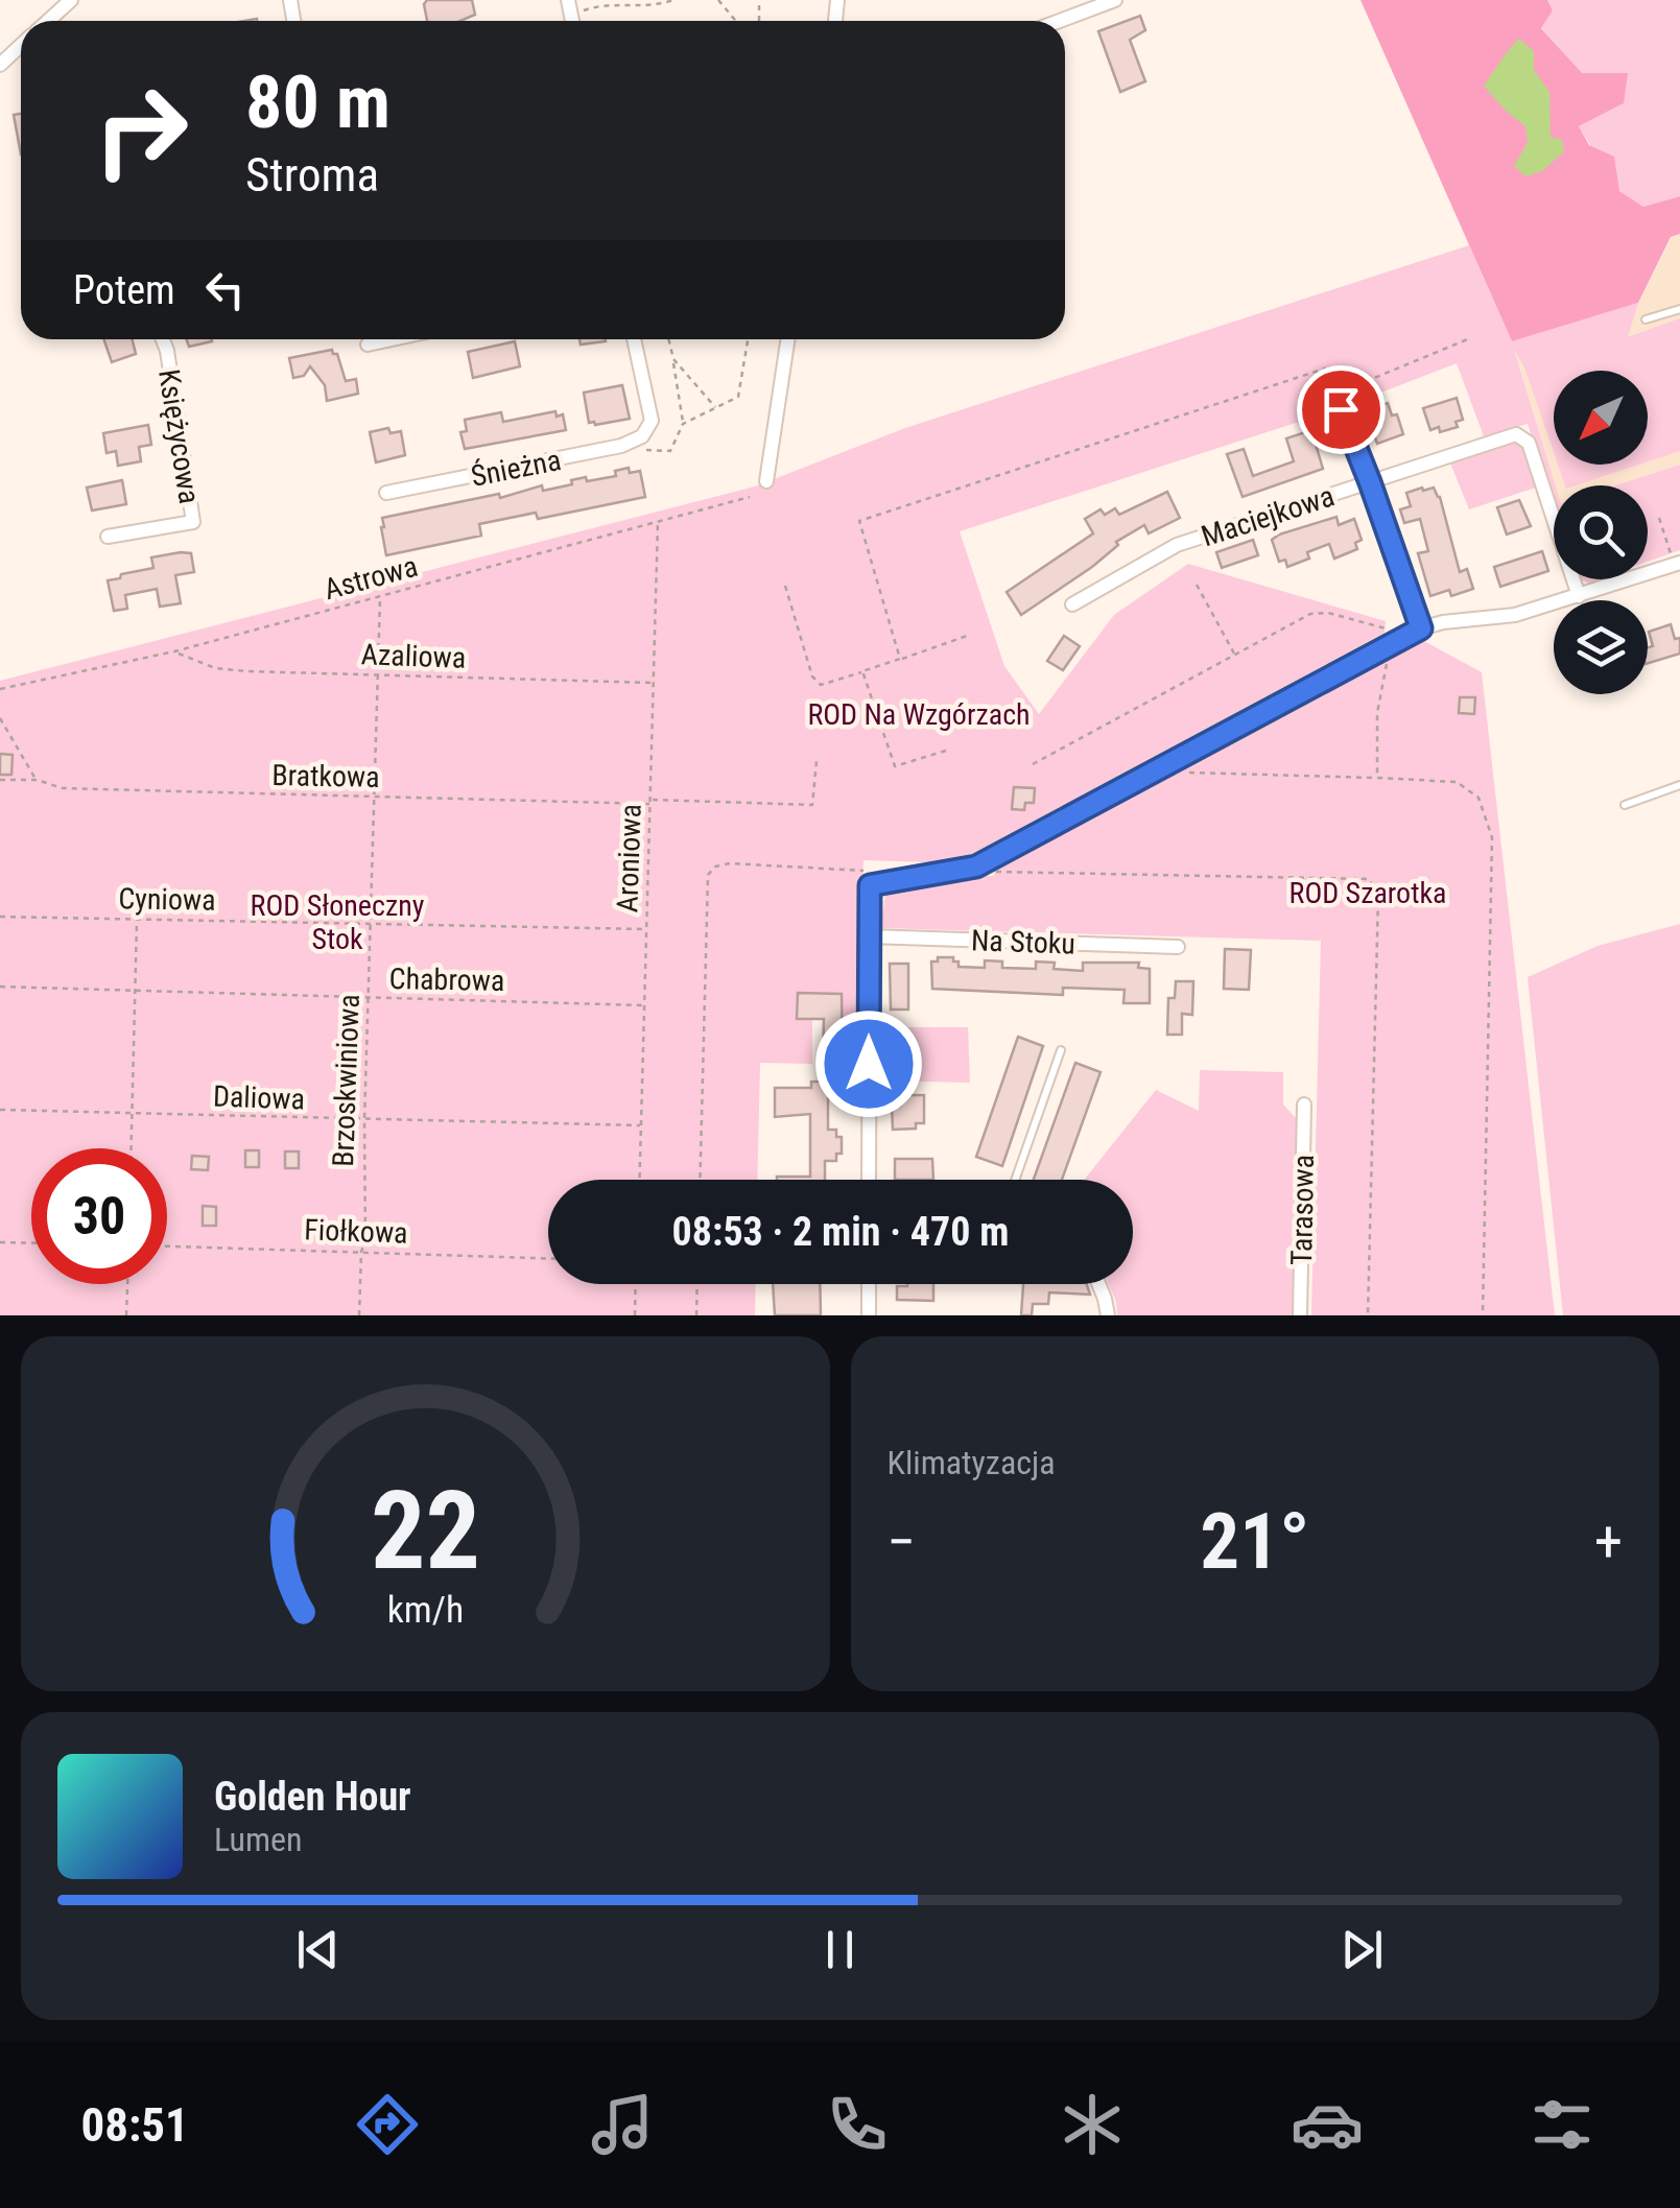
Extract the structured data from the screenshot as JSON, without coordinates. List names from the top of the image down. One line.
{"streets":{"street":["Księżycowa","Śnieżna","Maciejkowa","Na Stoku","Tarasowa"],"path":["Astrowa","Azaliowa","Bratkowa","Aroniowa","Cyniowa","Chabrowa","Brzoskwiniowa","Daliowa","Fiołkowa"]},"crossings":[["Astrowa","Azaliowa"],["Astrowa","Aroniowa"],["Astrowa","Brzoskwiniowa"],["Azaliowa","Aroniowa"],["Azaliowa","Brzoskwiniowa"],["Bratkowa","Aroniowa"],["Bratkowa","Brzoskwiniowa"],["Aroniowa","Cyniowa"],["Aroniowa","Chabrowa"],["Aroniowa","Daliowa"],["Cyniowa","Brzoskwiniowa"],["Chabrowa","Brzoskwiniowa"],["Brzoskwiniowa","Daliowa"],["Brzoskwiniowa","Fiołkowa"]],"parks":["ROD Na Wzgórzach","ROD Szarotka","ROD Słoneczny Stok"],"north":"bottom left","page":{"turn":["80 m","Stroma"],"then":"Potem","limit":"30","trip":"08:53 · 2 min · 470 m","tile":"Klimatyzacja","heat":["−","21°","+"],"song":["Golden Hour","Lumen"],"tabs":"08:51","gauge":["22","km/h"]}}
